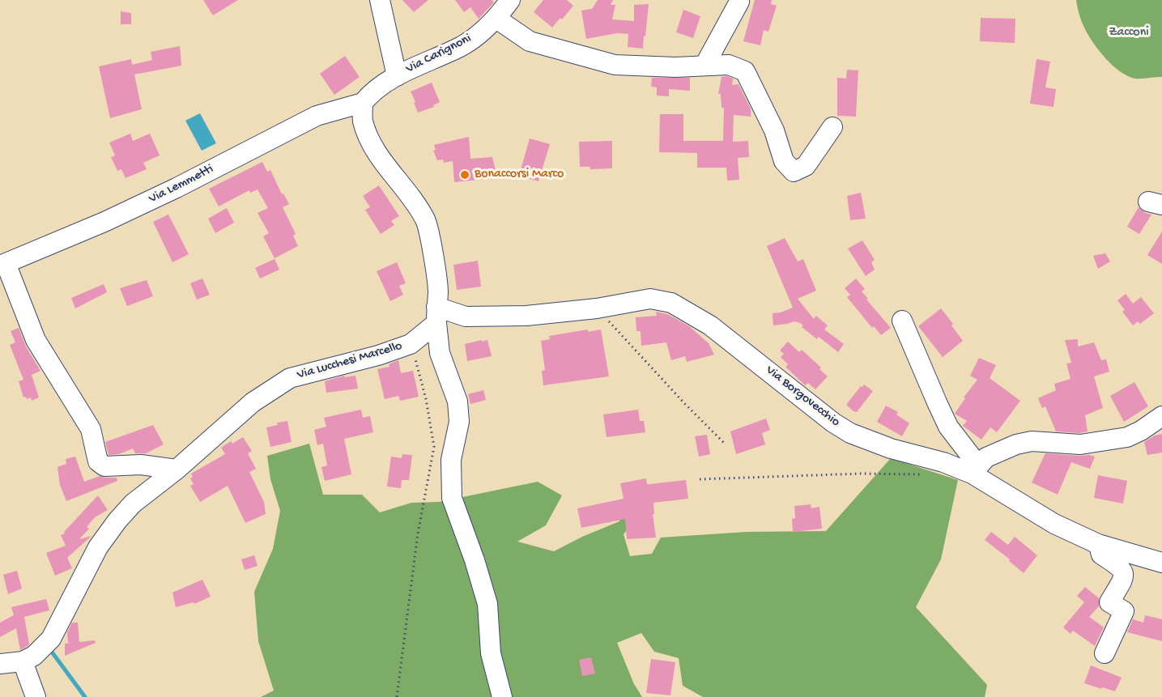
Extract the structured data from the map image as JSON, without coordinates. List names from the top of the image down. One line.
{"streets":{"street":["Via Carignoni","Via Lemmetti","Via Lucchesi Marcello","Via Borgovecchio"]},"crossings":[["Via Carignoni","Via Lemmetti"],["Via Lucchesi Marcello","Via Borgovecchio"]],"parks":["Zacconi"],"places":["Bonaccorsi Marco"]}
